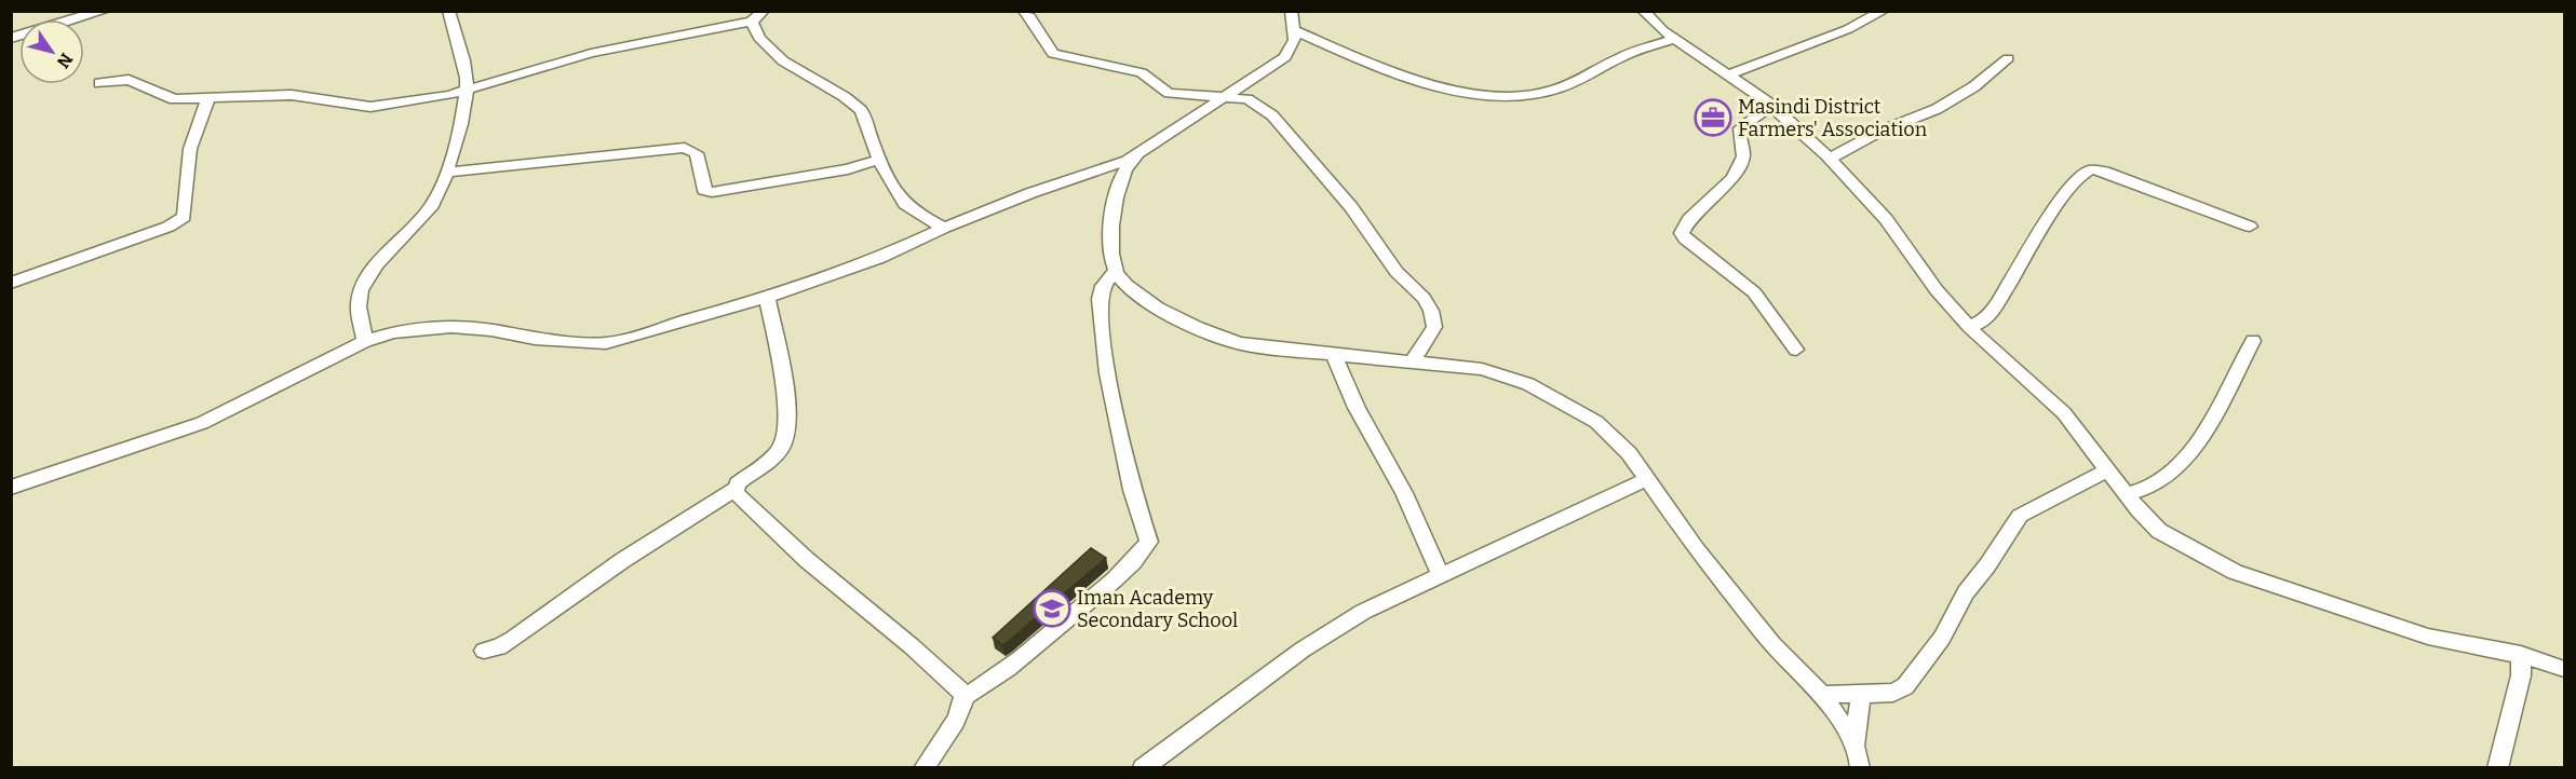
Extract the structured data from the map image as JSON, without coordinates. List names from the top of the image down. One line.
{"places":{"office":["Masindi District Farmers' Association"],"school or university":["Iman Academy Secondary School"]},"north":"bottom right"}
